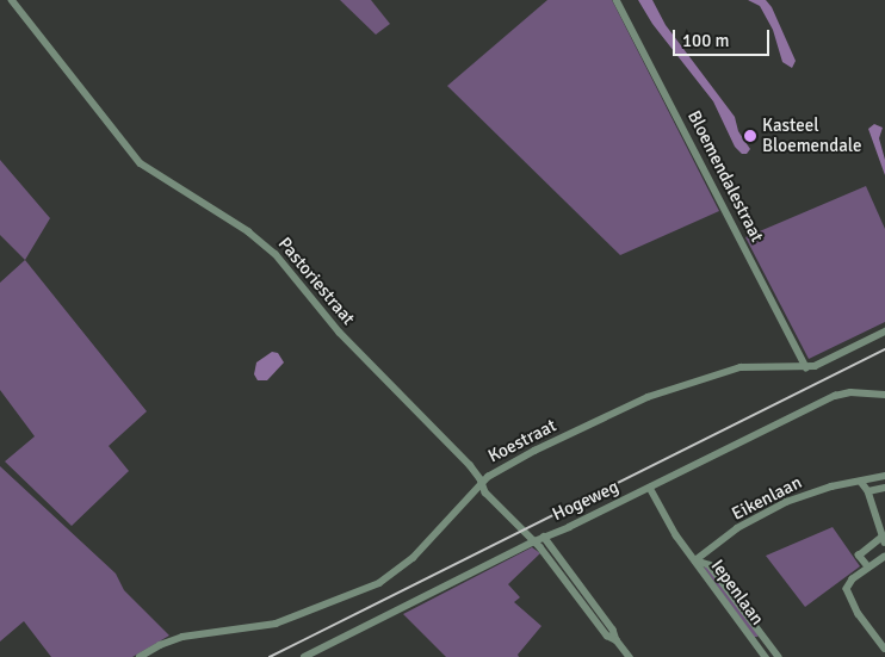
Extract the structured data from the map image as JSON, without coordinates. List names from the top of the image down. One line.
{"streets":{"street":["Bloemendalestraat","Pastoriestraat","Koestraat","Eikenlaan","Hogeweg","Iepenlaan"]},"crossings":[["Bloemendalestraat","Koestraat"],["Pastoriestraat","Koestraat"],["Pastoriestraat","Hogeweg"],["Eikenlaan","Iepenlaan"],["Hogeweg","Iepenlaan"]],"places":["Kasteel Bloemendale"],"scale_bar":"100 m"}
